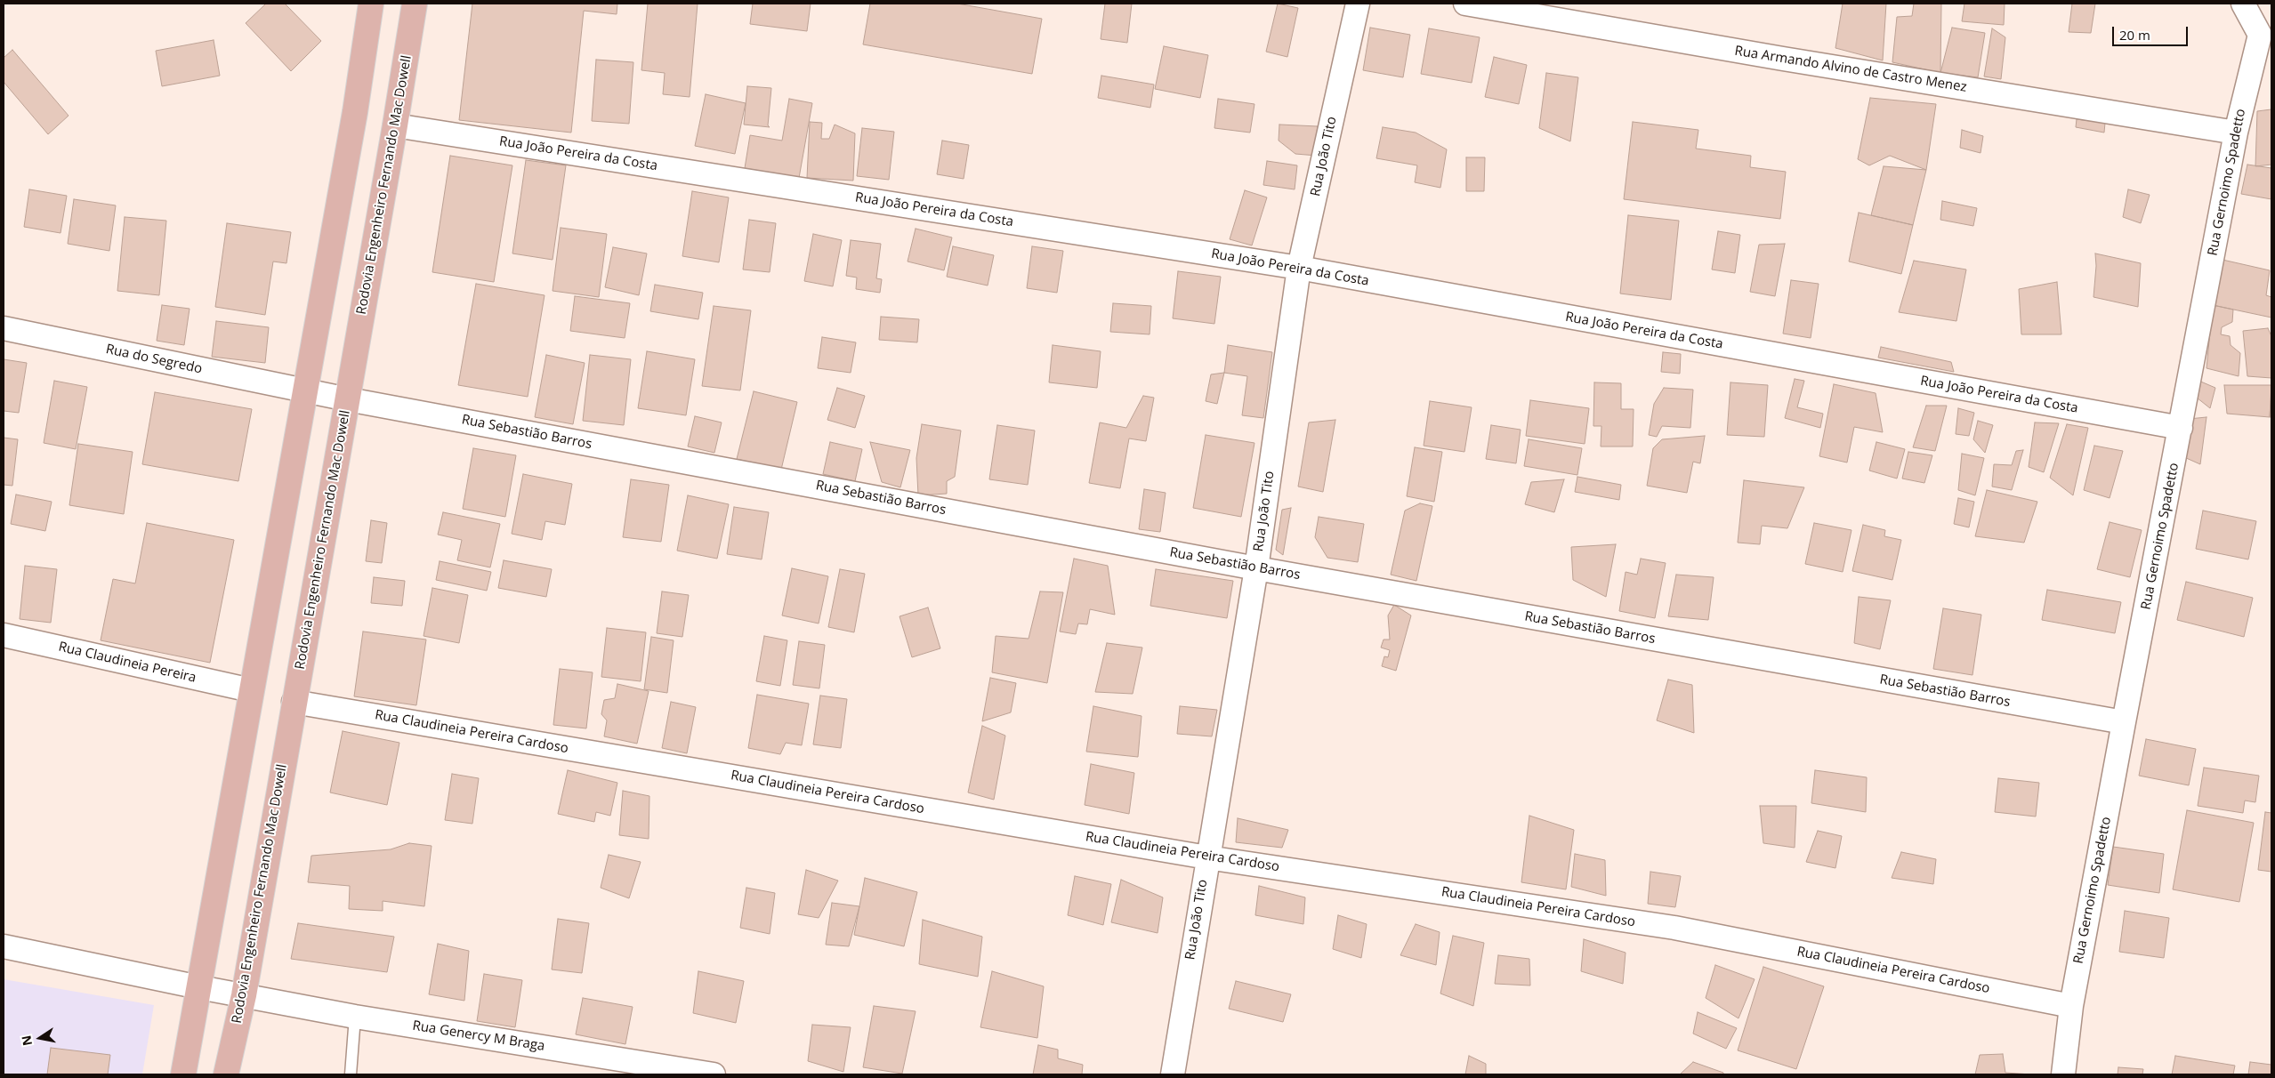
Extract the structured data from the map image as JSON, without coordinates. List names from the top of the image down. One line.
{"streets":{"main road":["Rodovia Engenheiro Fernando Mac Dowell"],"street":["Rua Armando Alvino de Castro Menez","Rua João Pereira da Costa","Rua João Tito","Rua Gernoimo Spadetto","Rua do Segredo","Rua Sebastião Barros","Rua Claudineia Pereira","Rua Claudineia Pereira Cardoso","Rua Genercy M Braga"]},"crossings":[["Rua Armando Alvino de Castro Menez","Rua Gernoimo Spadetto"],["Rua João Pereira da Costa","Rua João Tito"],["Rua João Pereira da Costa","Rua Gernoimo Spadetto"],["Rua João Pereira da Costa","Rodovia Engenheiro Fernando Mac Dowell"],["Rua João Tito","Rua Sebastião Barros"],["Rua João Tito","Rua Claudineia Pereira Cardoso"],["Rua Gernoimo Spadetto","Rua Sebastião Barros"],["Rua Gernoimo Spadetto","Rua Claudineia Pereira Cardoso"],["Rodovia Engenheiro Fernando Mac Dowell","Rua do Segredo"],["Rodovia Engenheiro Fernando Mac Dowell","Rua Sebastião Barros"],["Rodovia Engenheiro Fernando Mac Dowell","Rua Claudineia Pereira Cardoso"],["Rodovia Engenheiro Fernando Mac Dowell","Rua Genercy M Braga"],["Rua do Segredo","Rua Sebastião Barros"]],"scale_bar":"20 m","north":"left"}
